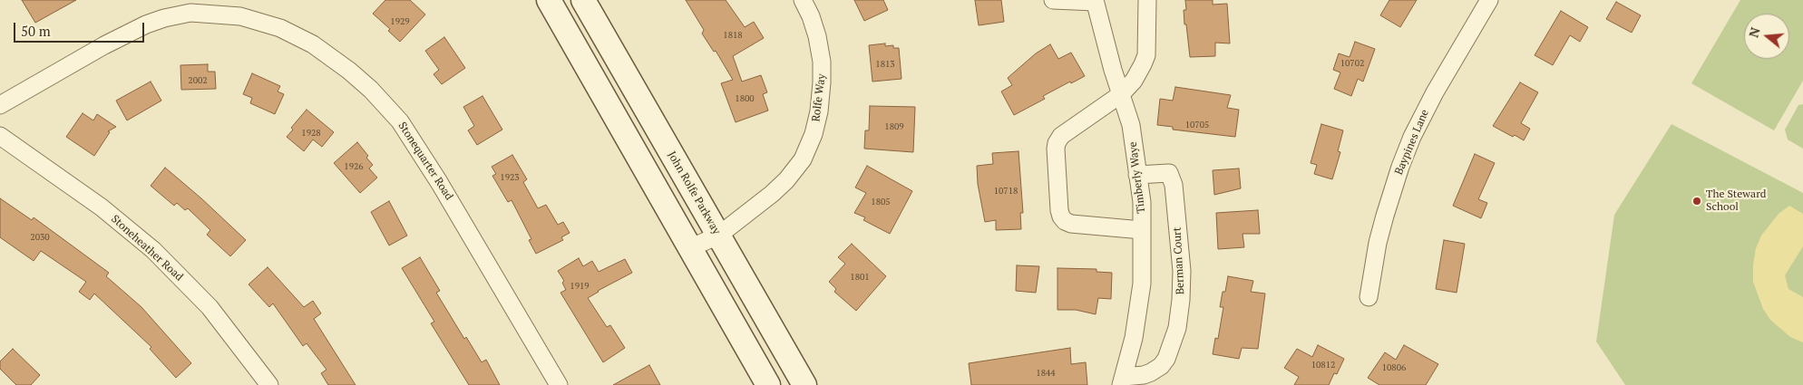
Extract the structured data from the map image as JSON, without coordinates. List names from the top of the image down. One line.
{"streets":{"main road":["John Rolfe Parkway"],"street":["Rolfe Way","Baypines Lane","Stonequarter Road","Timberly Waye","Stoneheather Road","Berman Court"]},"crossings":[["Rolfe Way","John Rolfe Parkway"],["Timberly Waye","Berman Court"]],"places":["The Steward School"],"house_numbers":["1929","1818","10702","1813","2002","1800","10705","1809","1928","1926","1923","10718","1805","2030","1801","1919","10812","10806","1844"],"scale_bar":"50 m","north":"left"}
